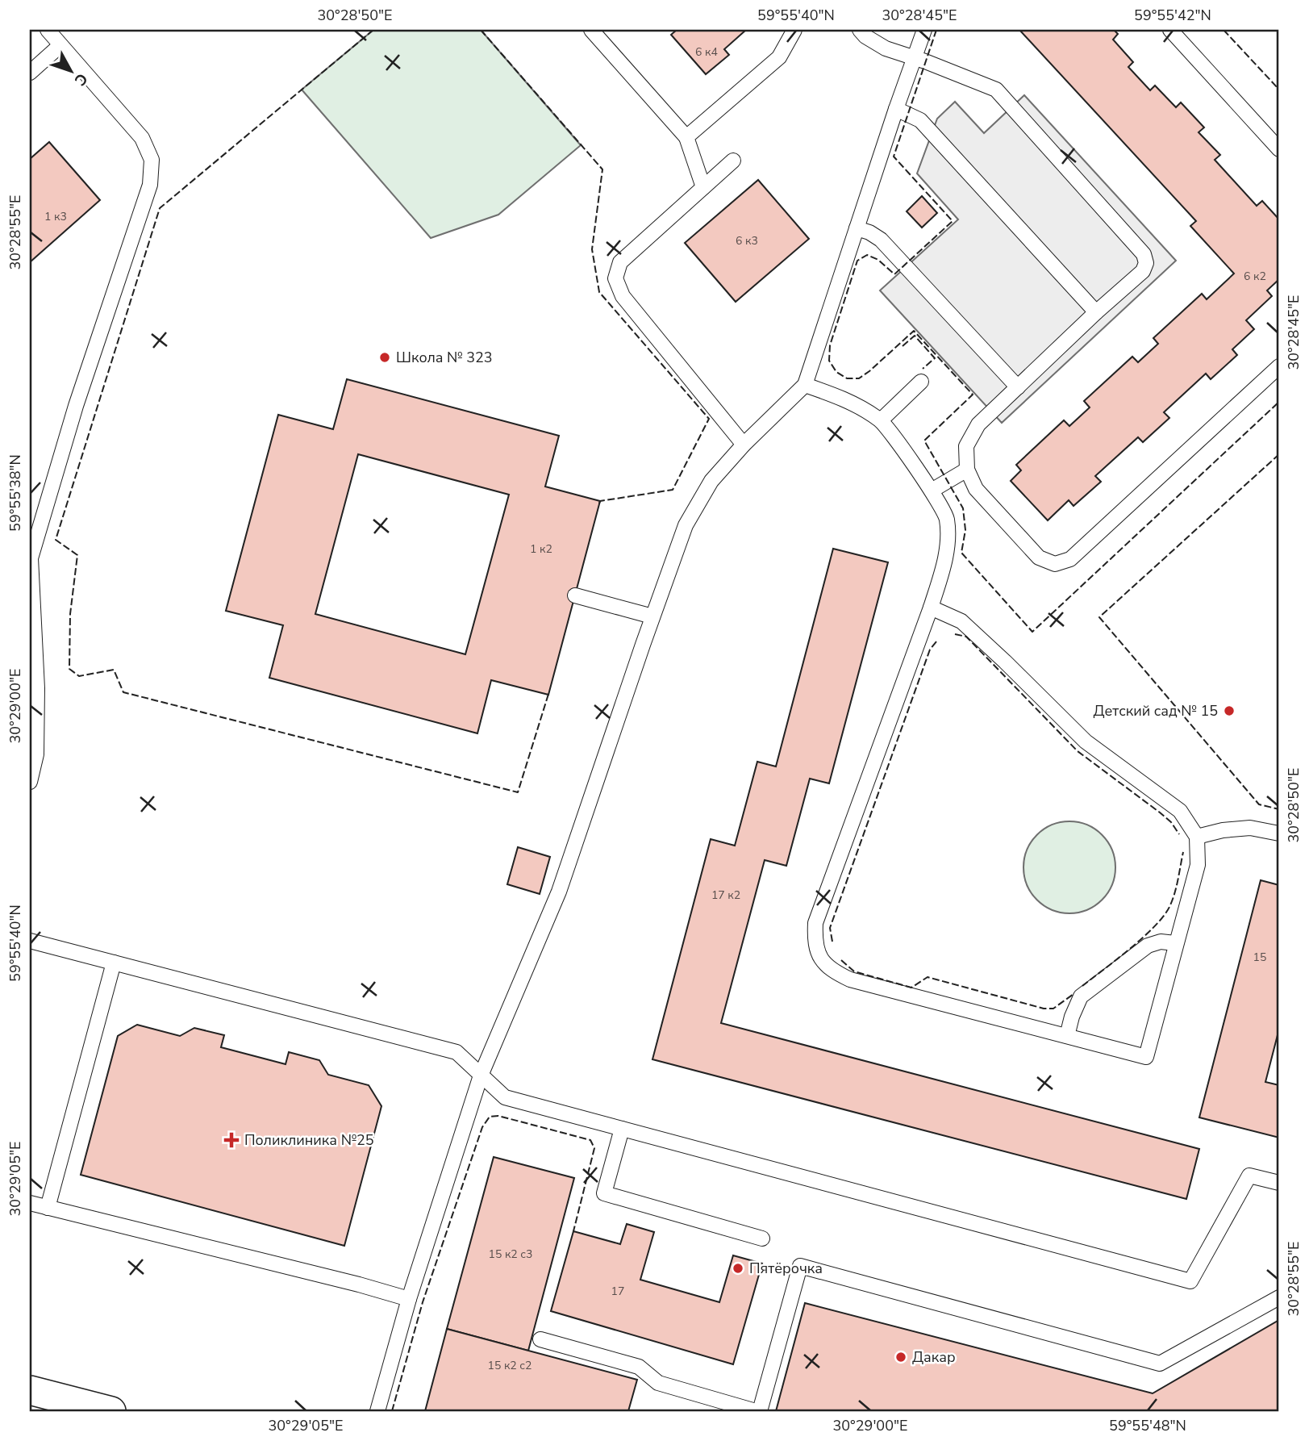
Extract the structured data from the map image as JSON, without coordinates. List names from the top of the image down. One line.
{"places":{"other":["Школа № 323","Детский сад № 15","Пятёрочка","Дакар"],"health":["Поликлиника №25"]},"house_numbers":["6 к4","1 к3","6 к3","6 к2","1 к2","17 к2","15","15 к2 с3","17","15 к2 с2"],"north":"bottom right","coordinates":["30°28'50\"E","59°55'40\"N","30°28'45\"E","59°55'42\"N","30°28'55\"E","59°55'38\"N","30°29'00\"E","30°29'05\"E","59°55'48\"N"]}
